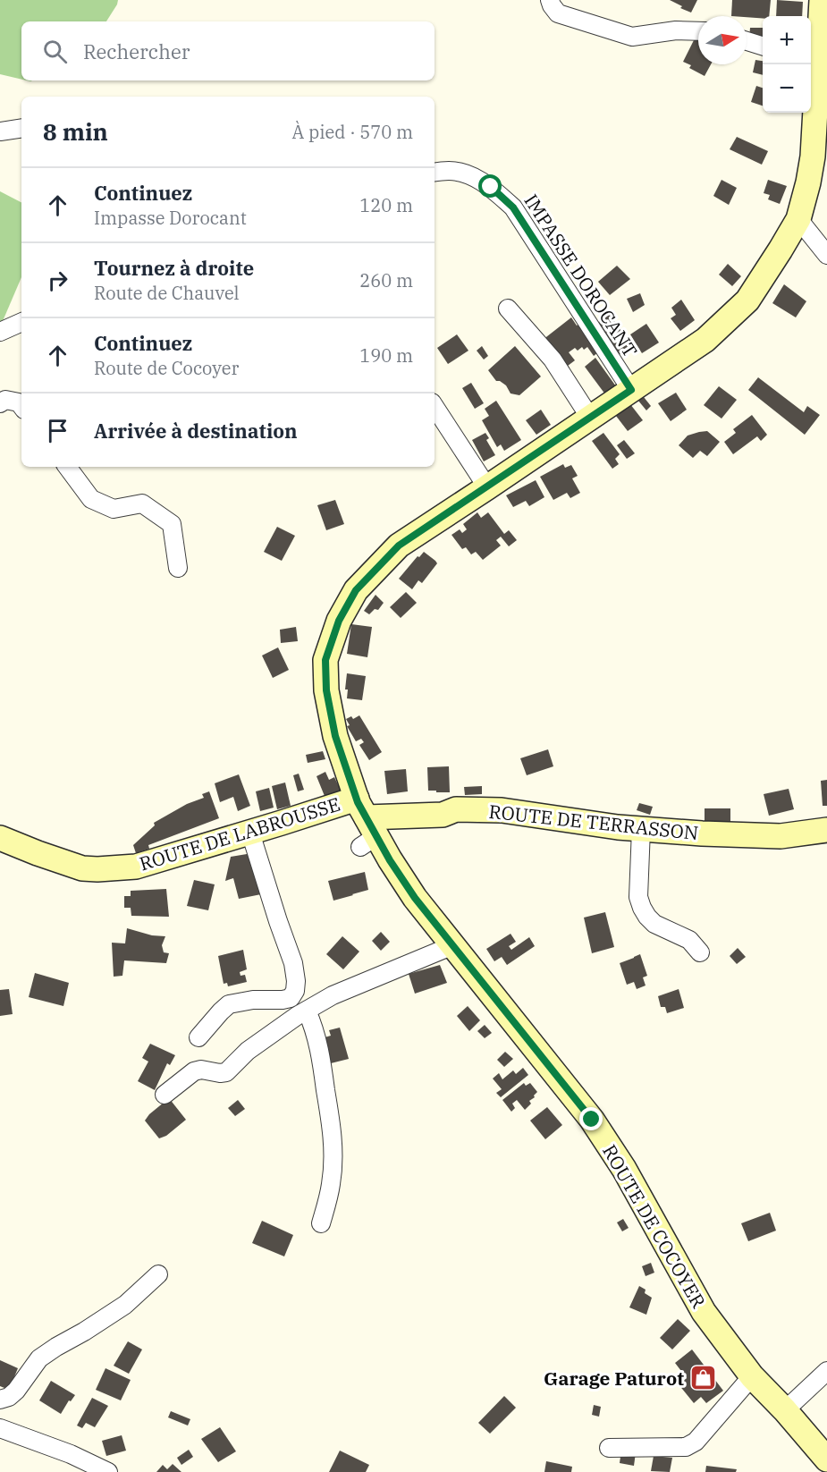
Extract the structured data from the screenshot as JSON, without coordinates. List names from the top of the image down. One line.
{"streets":{"main road":["ROUTE DE TERRASSON","ROUTE DE LABROUSSE","ROUTE DE COCOYER"],"street":["IMPASSE DOROCANT"]},"crossings":[["IMPASSE DOROCANT","ROUTE DE COCOYER"],["ROUTE DE TERRASSON","ROUTE DE LABROUSSE"],["ROUTE DE TERRASSON","ROUTE DE COCOYER"],["ROUTE DE LABROUSSE","ROUTE DE COCOYER"]],"places":{"shop":["Garage Paturot"]},"north":"right","page":{"map_buttons":["+","−"],"search":"Rechercher","heading":["8 min","À pied · 570 m"],"list":[["Continuez","Impasse Dorocant","120 m"],["Tournez à droite","Route de Chauvel","260 m"],["Continuez","Route de Cocoyer","190 m"],"Arrivée à destination"]}}
